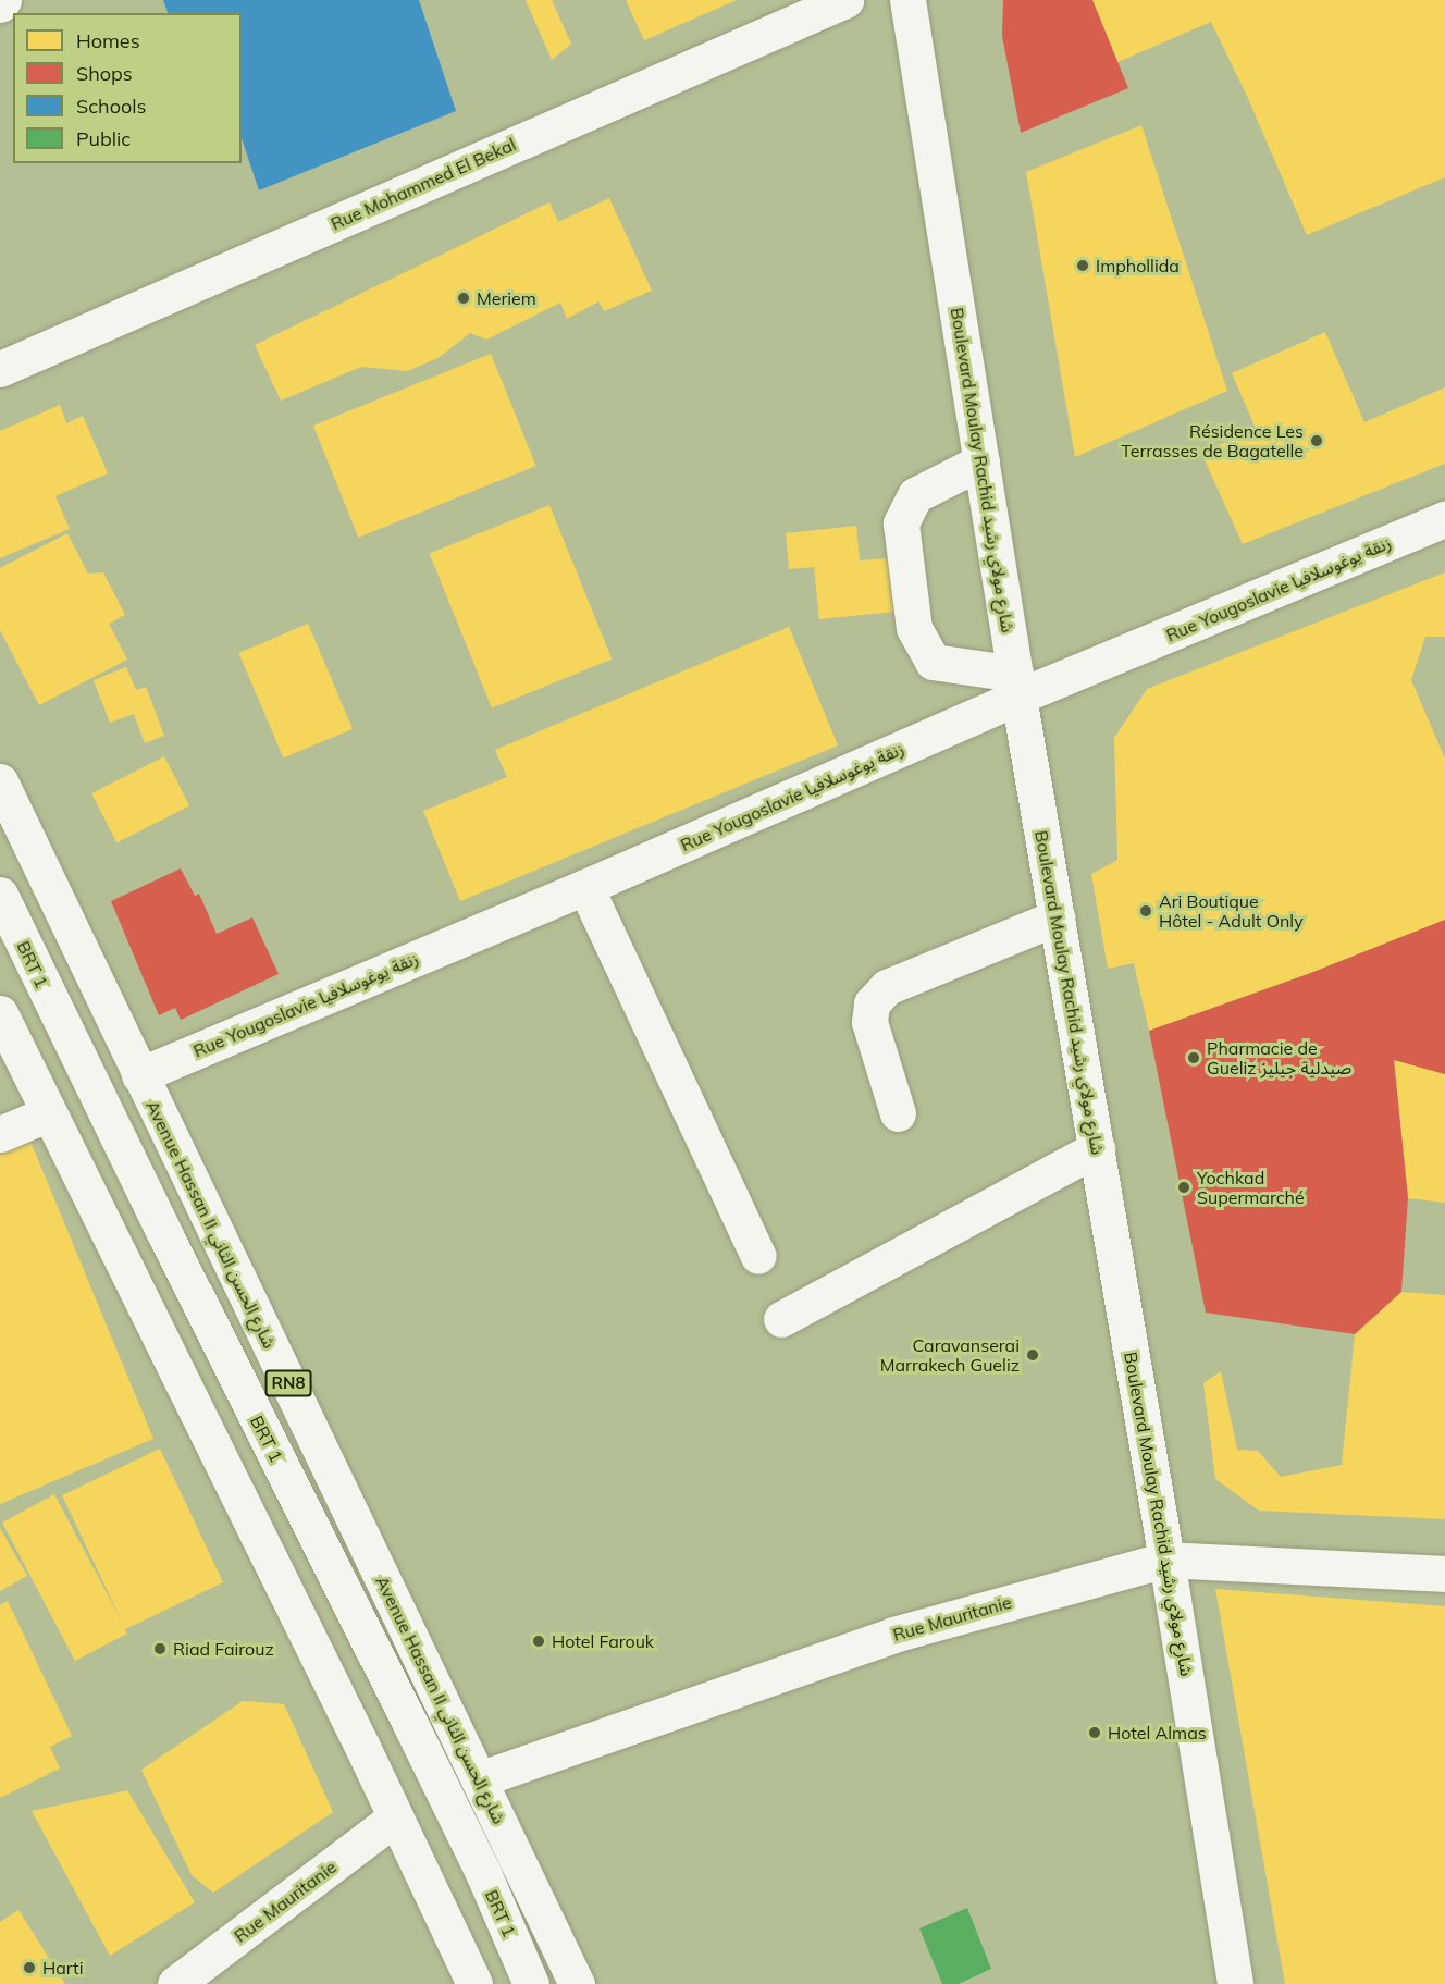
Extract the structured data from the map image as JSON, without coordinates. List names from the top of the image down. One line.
{"streets":{"street":["Rue Mohammed El Bekal","Boulevard Moulay Rachid شارع مولاي رشيد","Rue Yougoslavie زنقة يوغوسلافيا","BRT 1","Avenue Hassan II شارع الحسن الثاني","RN8","Rue Mauritanie"]},"crossings":[["Boulevard Moulay Rachid شارع مولاي رشيد","Rue Yougoslavie زنقة يوغوسلافيا"],["Boulevard Moulay Rachid شارع مولاي رشيد","Rue Mauritanie"],["Rue Yougoslavie زنقة يوغوسلافيا","Avenue Hassan II شارع الحسن الثاني"],["Avenue Hassan II شارع الحسن الثاني","Rue Mauritanie"]],"places":["Imphollida","Meriem","Résidence Les Terrasses de Bagatelle","Ari Boutique Hôtel - Adult Only","Pharmacie de Gueliz صيدلية جيليز","Yochkad Supermarché","Caravanserai Marrakech Gueliz","Hotel Farouk","Riad Fairouz","Hotel Almas","Harti"],"legend":["Homes","Shops","Schools","Public"]}
